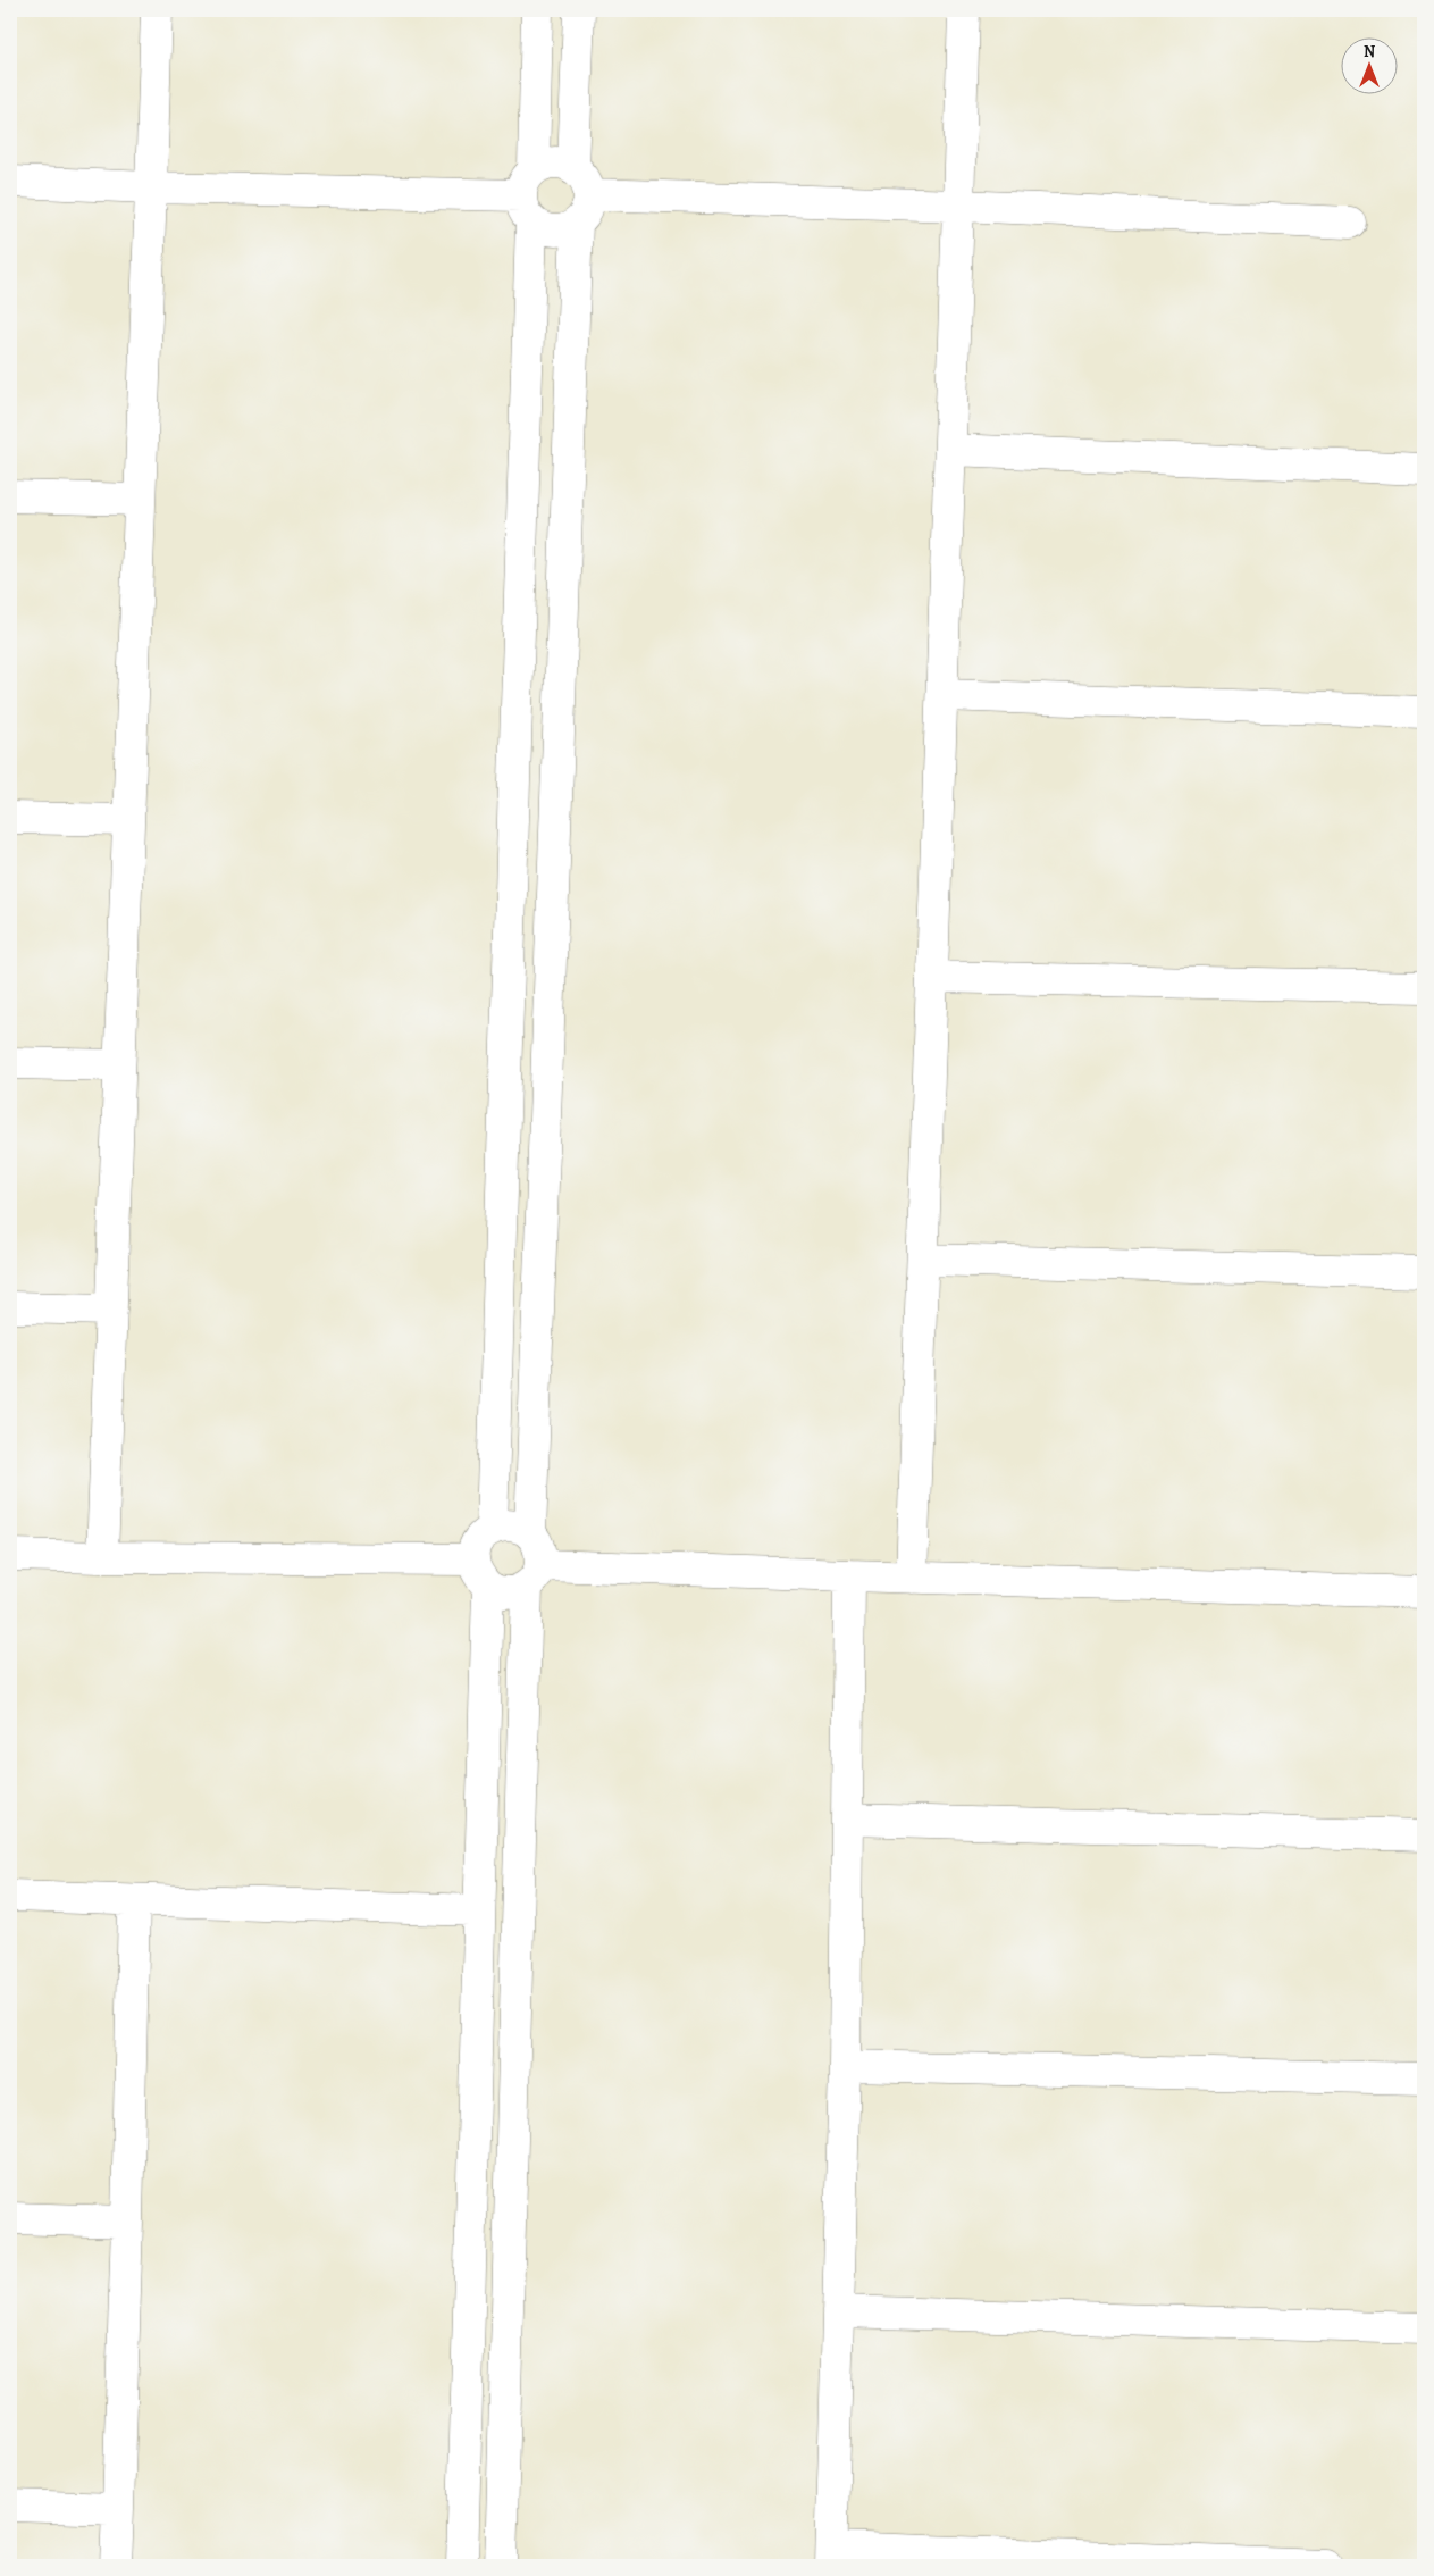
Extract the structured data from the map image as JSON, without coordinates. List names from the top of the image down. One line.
{"north":"top"}
